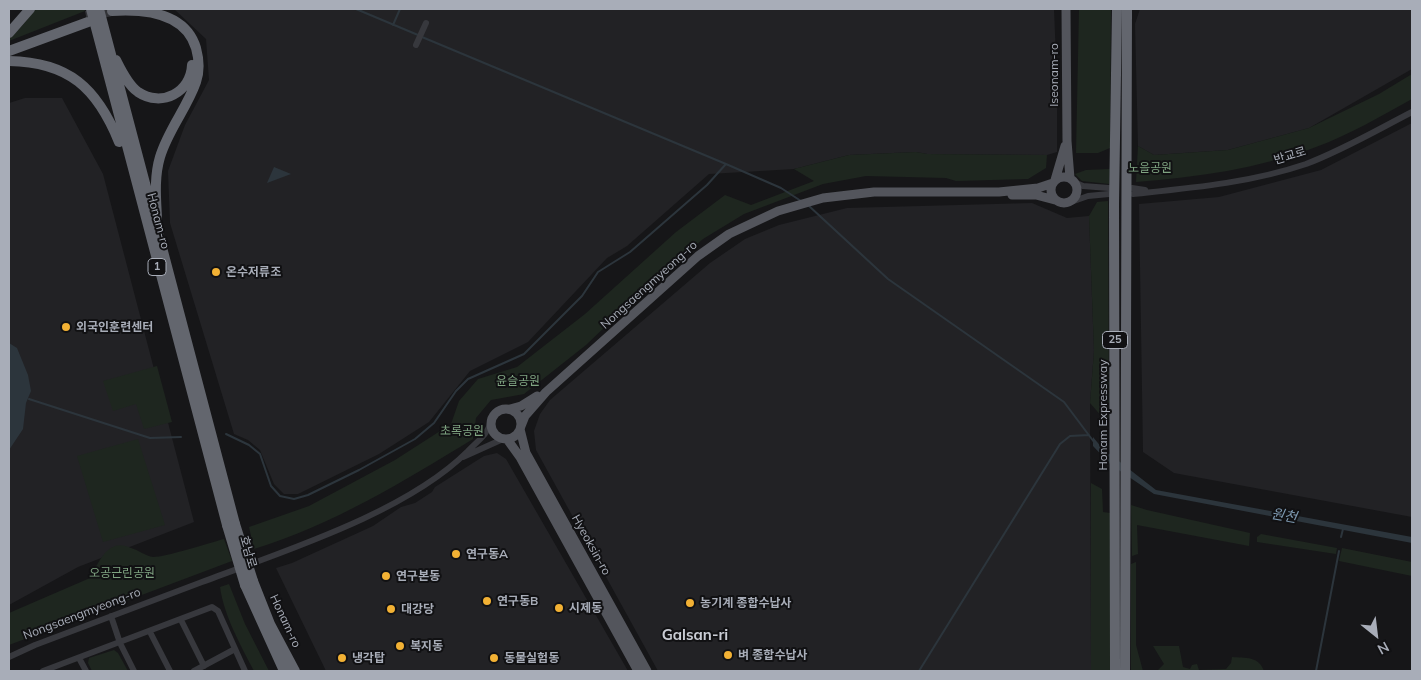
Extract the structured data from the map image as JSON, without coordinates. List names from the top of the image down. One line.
{"streets":{"highway":["Honam-ro","1","25","Honam Expressway","호남로"],"main road":["Iseonam-ro","Nongsaengmyeong-ro","Hyeoksin-ro"],"street":["반교로"]},"crossings":[["Honam-ro","호남로"],["Nongsaengmyeong-ro","Hyeoksin-ro"]],"districts":["Galsan-ri"],"water":["원천"],"parks":["노을공원","윤슬공원","초록공원","오공근린공원"],"places":["온수저류조","외국인훈련센터","연구동A","연구본동","연구동B","농기계 종합수납사","시제동","대강당","복지동","벼 종합수납사","냉각탑","동물실험동"],"north":"bottom right"}
